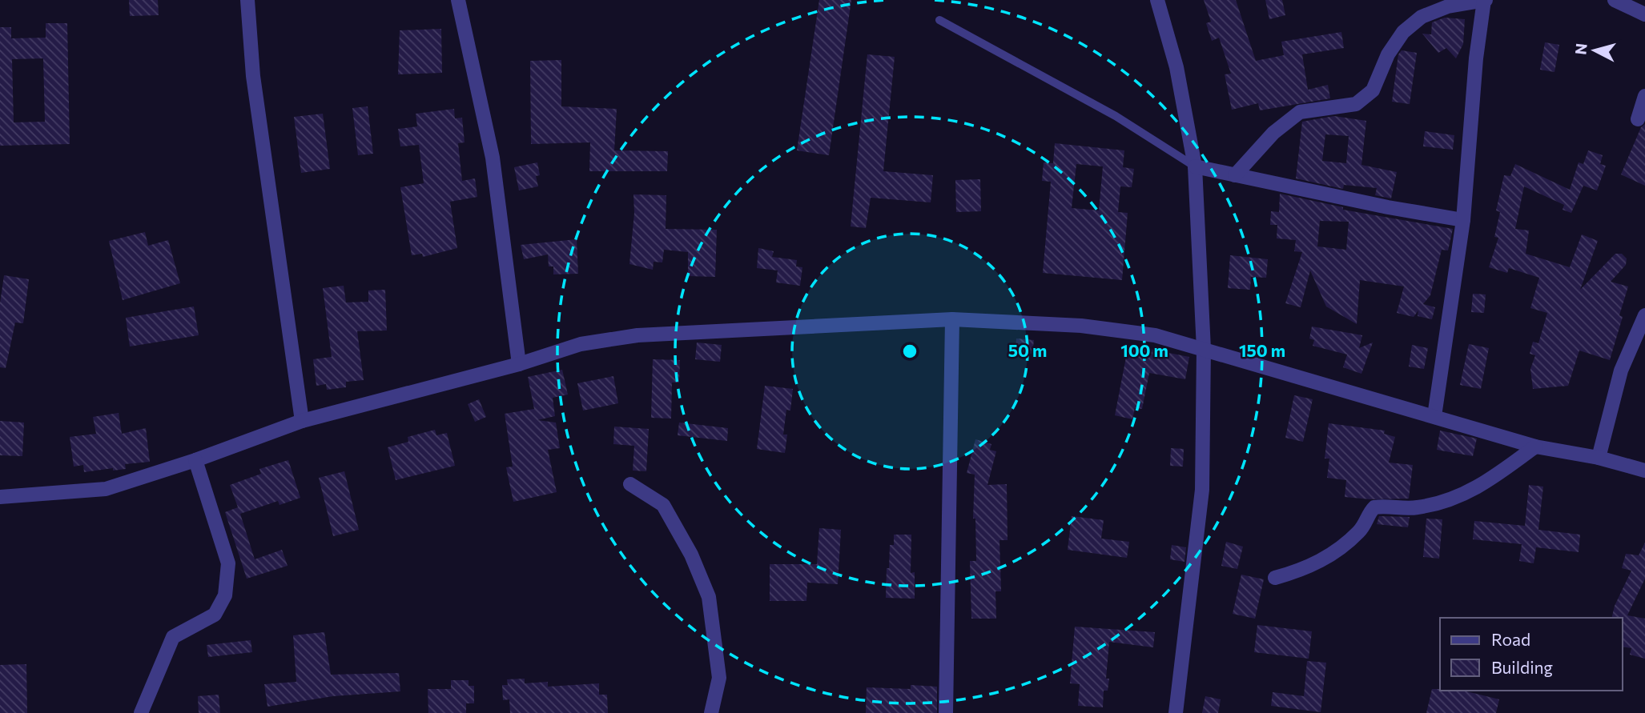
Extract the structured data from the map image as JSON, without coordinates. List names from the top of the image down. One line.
{"legend":["Road","Building"],"north":"left","rings":["50 m","100 m","150 m"]}
